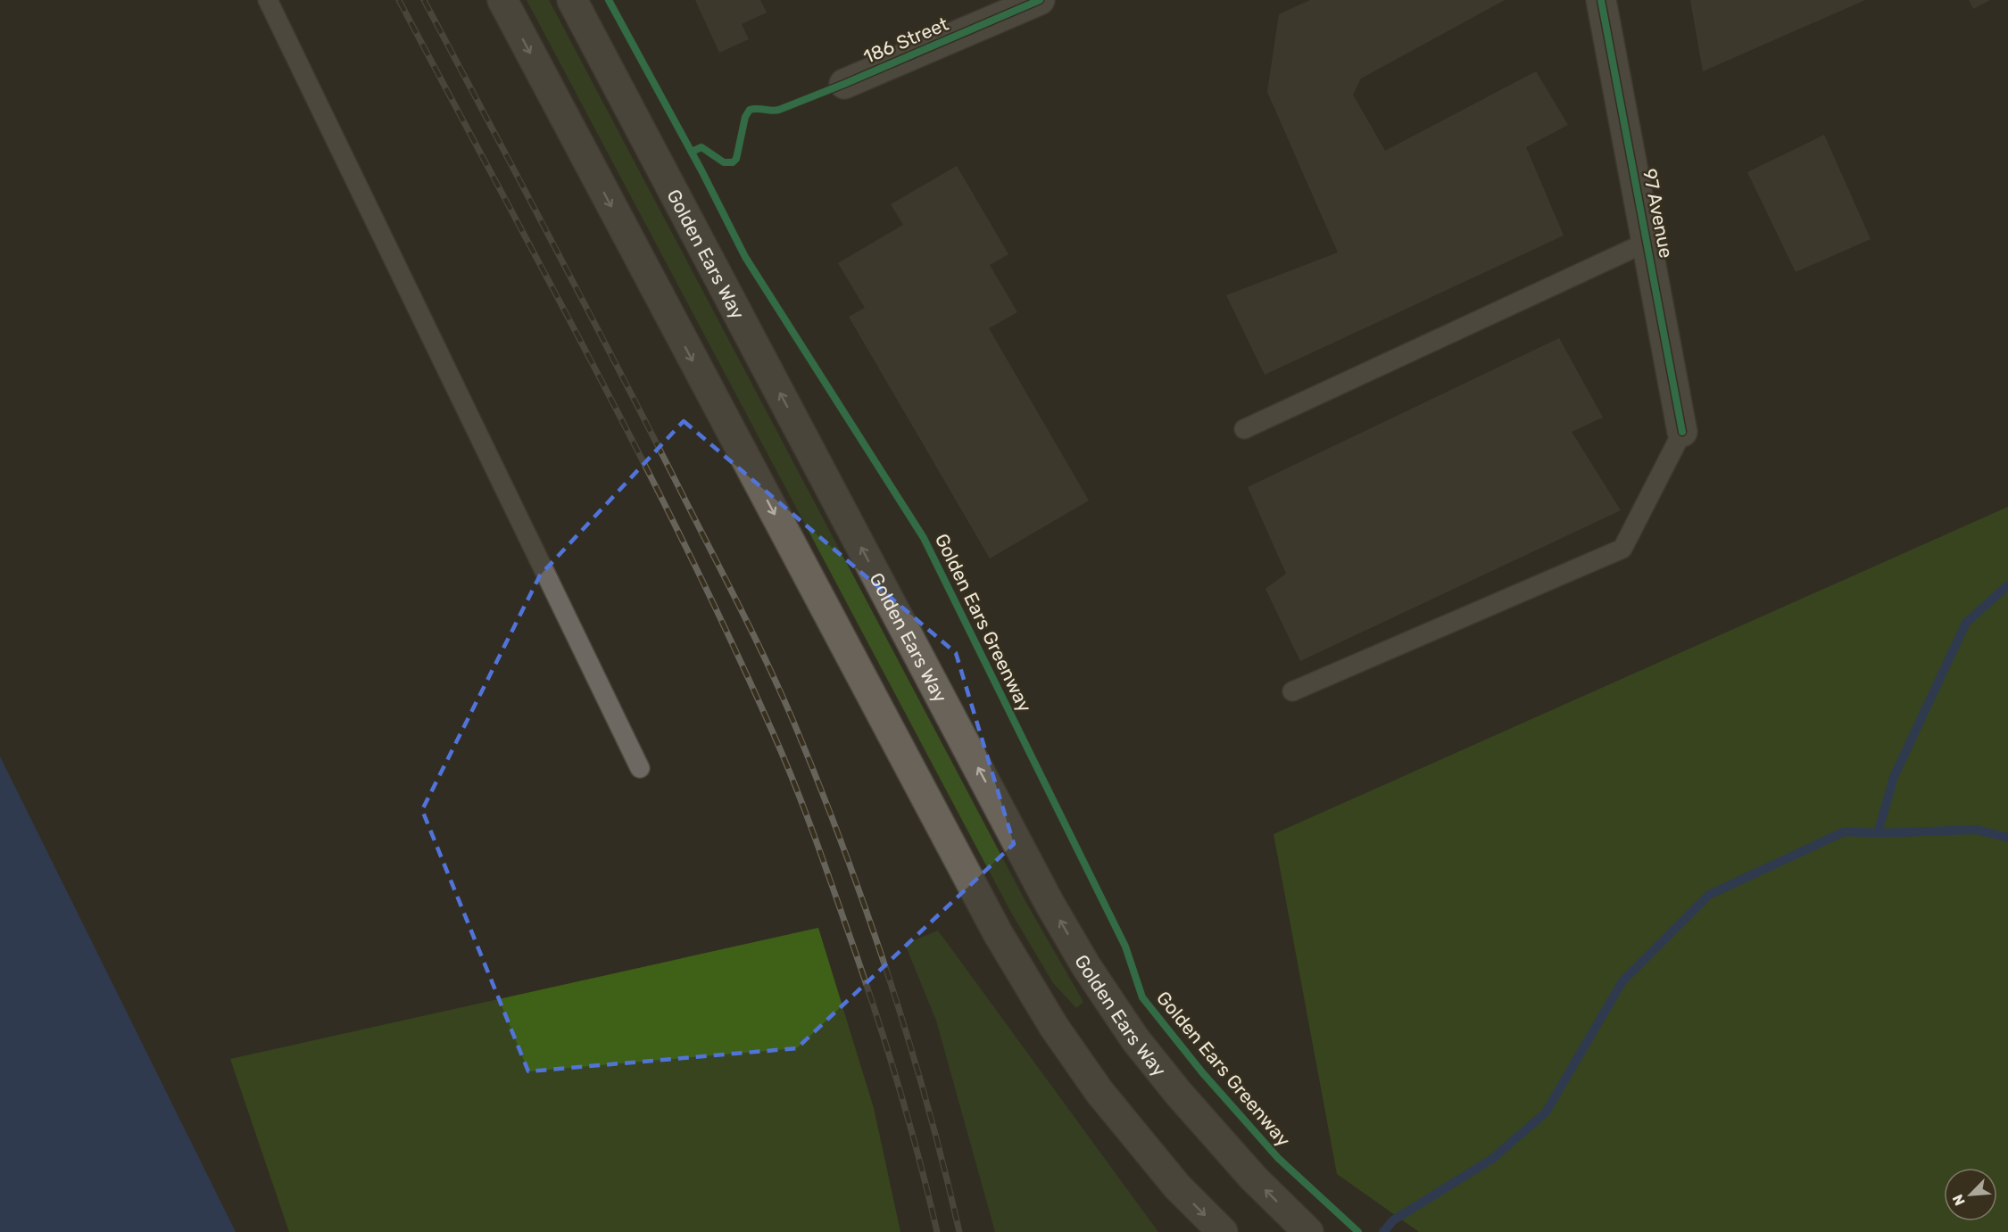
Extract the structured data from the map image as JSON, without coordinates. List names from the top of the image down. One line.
{"streets":{"main road":["Golden Ears Way"],"street":["186 Street","97 Avenue"],"cycle path":["Golden Ears Greenway"]},"north":"bottom left"}
